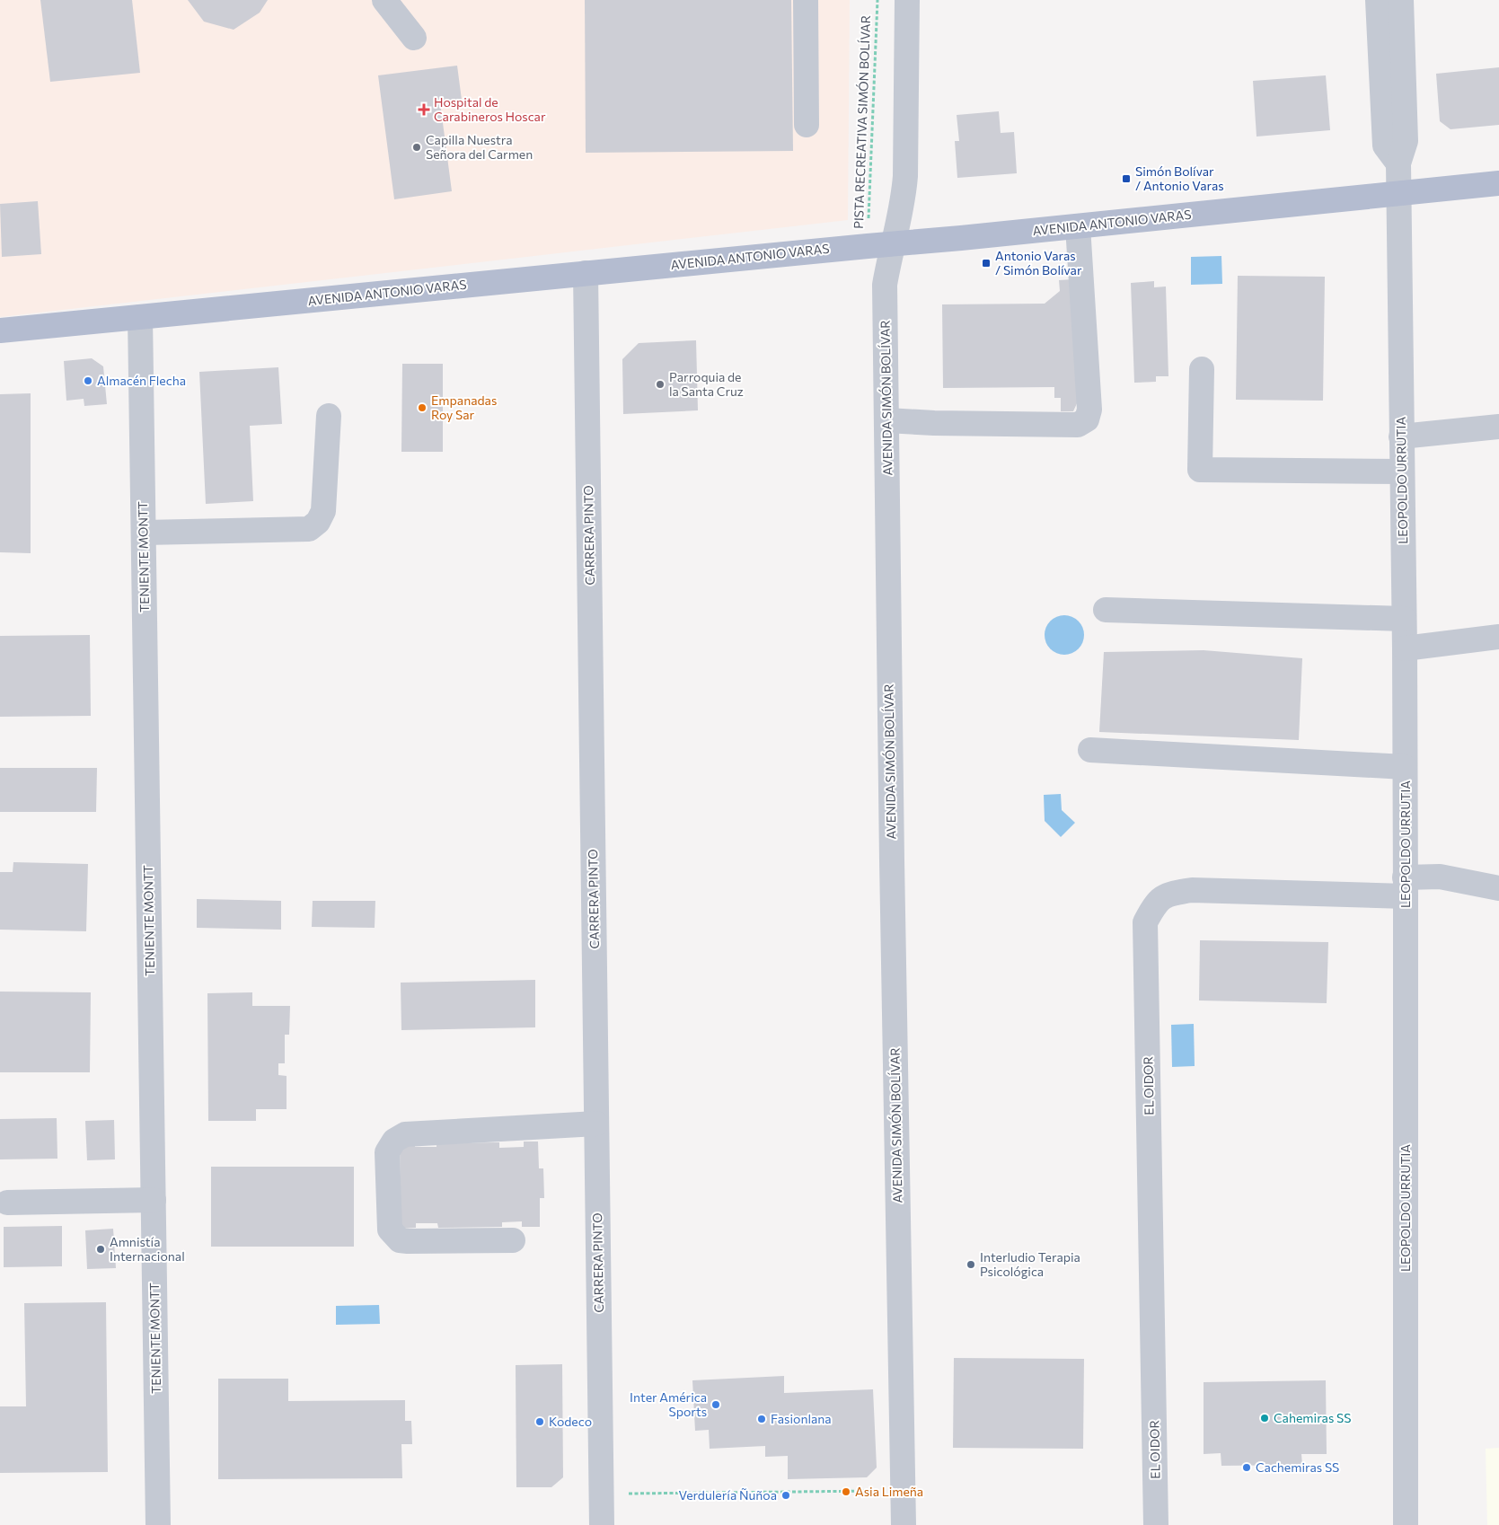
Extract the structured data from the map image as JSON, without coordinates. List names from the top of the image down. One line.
{"streets":{"main road":["AVENIDA ANTONIO VARAS"],"street":["AVENIDA SIMÓN BOLÍVAR","LEOPOLDO URRUTIA","CARRERA PINTO","TENIENTE MONTT","EL OIDOR"],"path":["PISTA RECREATIVA SIMÓN BOLÍVAR"]},"crossings":[["PISTA RECREATIVA SIMÓN BOLÍVAR","AVENIDA ANTONIO VARAS"],["AVENIDA ANTONIO VARAS","AVENIDA SIMÓN BOLÍVAR"],["AVENIDA ANTONIO VARAS","LEOPOLDO URRUTIA"],["AVENIDA ANTONIO VARAS","CARRERA PINTO"],["AVENIDA ANTONIO VARAS","TENIENTE MONTT"],["LEOPOLDO URRUTIA","EL OIDOR"]],"places":{"health":["Hospital de Carabineros Hoscar"],"other":["Capilla Nuestra Señora del Carmen","Almacén Flecha","Parroquia de la Santa Cruz","Empanadas Roy Sar","Amnistía Internacional","Interludio Terapia Psicológica","Inter América Sports","Cahemiras SS","Fasionlana","Kodeco","Cachemiras SS","Asia Limeña","Verdulería Ñuñoa"],"transit":["Simón Bolívar / Antonio Varas","Antonio Varas / Simón Bolívar"]}}
